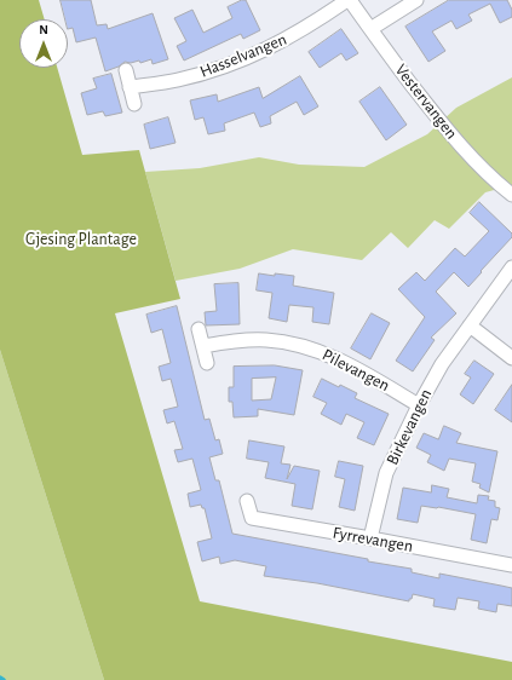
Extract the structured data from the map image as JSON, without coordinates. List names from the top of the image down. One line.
{"streets":{"street":["Hasselvangen","Vestervangen","Pilevangen","Birkevangen","Fyrrevangen"]},"crossings":[["Hasselvangen","Vestervangen"],["Pilevangen","Birkevangen"],["Birkevangen","Fyrrevangen"]],"parks":["Gjesing Plantage"],"north":"top"}
